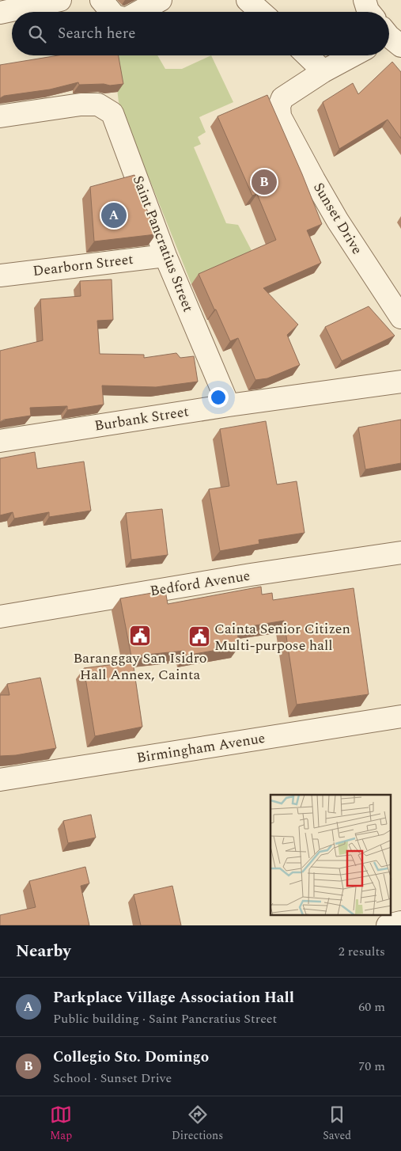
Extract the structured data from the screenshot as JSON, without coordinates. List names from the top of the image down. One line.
{"streets":{"street":["Sunset Drive","Saint Pancratius Street","Dearborn Street","Burbank Street","Bedford Avenue","Birmingham Avenue"]},"crossings":[["Saint Pancratius Street","Dearborn Street"],["Saint Pancratius Street","Burbank Street"]],"places":{"public building":["Baranggay San Isidro Hall Annex, Cainta","Cainta Senior Citizen Multi-purpose hall"]},"page":{"search":"Search here","pins":["B","A"],"heading":["Nearby","2 results"],"list":[{"mark":"A","name":"Parkplace Village Association Hall","note":"Public building · Saint Pancratius Street","value":"60 m"},{"mark":"B","name":"Collegio Sto. Domingo","note":"School · Sunset Drive","value":"70 m"}],"nav":["Map","Directions","Saved"]}}
